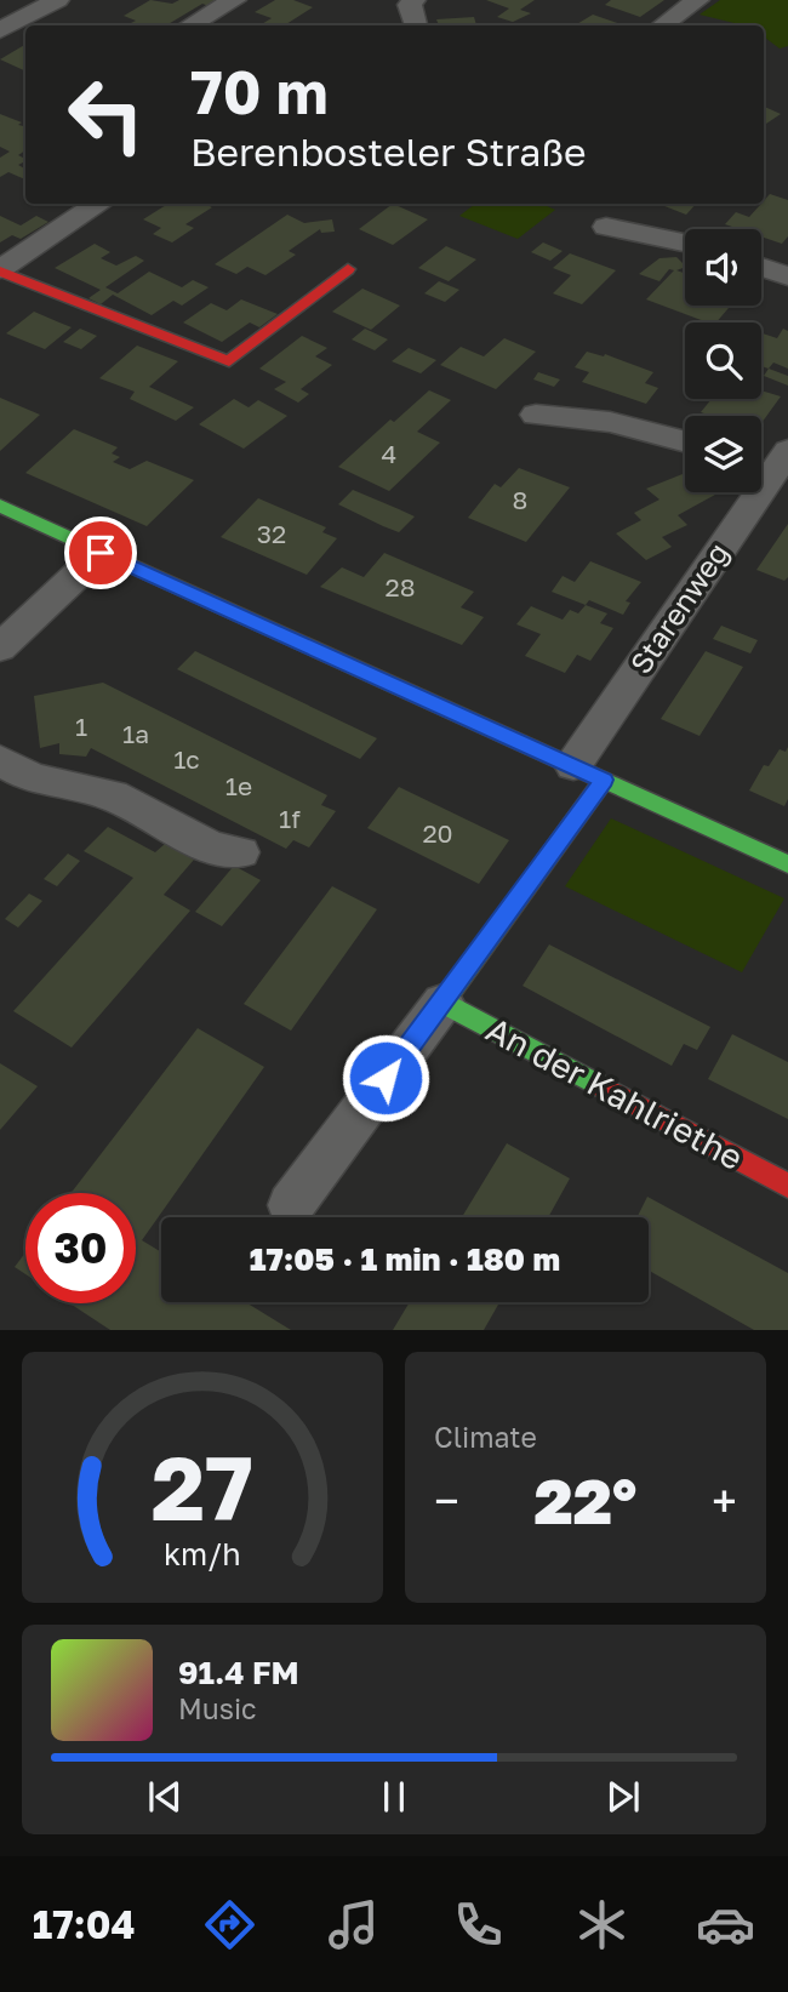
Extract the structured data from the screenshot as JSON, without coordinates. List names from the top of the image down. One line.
{"streets":{"street":["Starenweg","An der Kahlriethe"]},"house_numbers":["4","8","32","28","1","1a","1c","1e","1f","20"],"page":{"turn":["70 m","Berenbosteler Straße"],"limit":"30","trip":"17:05 · 1 min · 180 m","tile":"Climate","heat":["−","22°","+"],"song":["91.4 FM","Music"],"tabs":"17:04","gauge":["27","km/h"]}}
